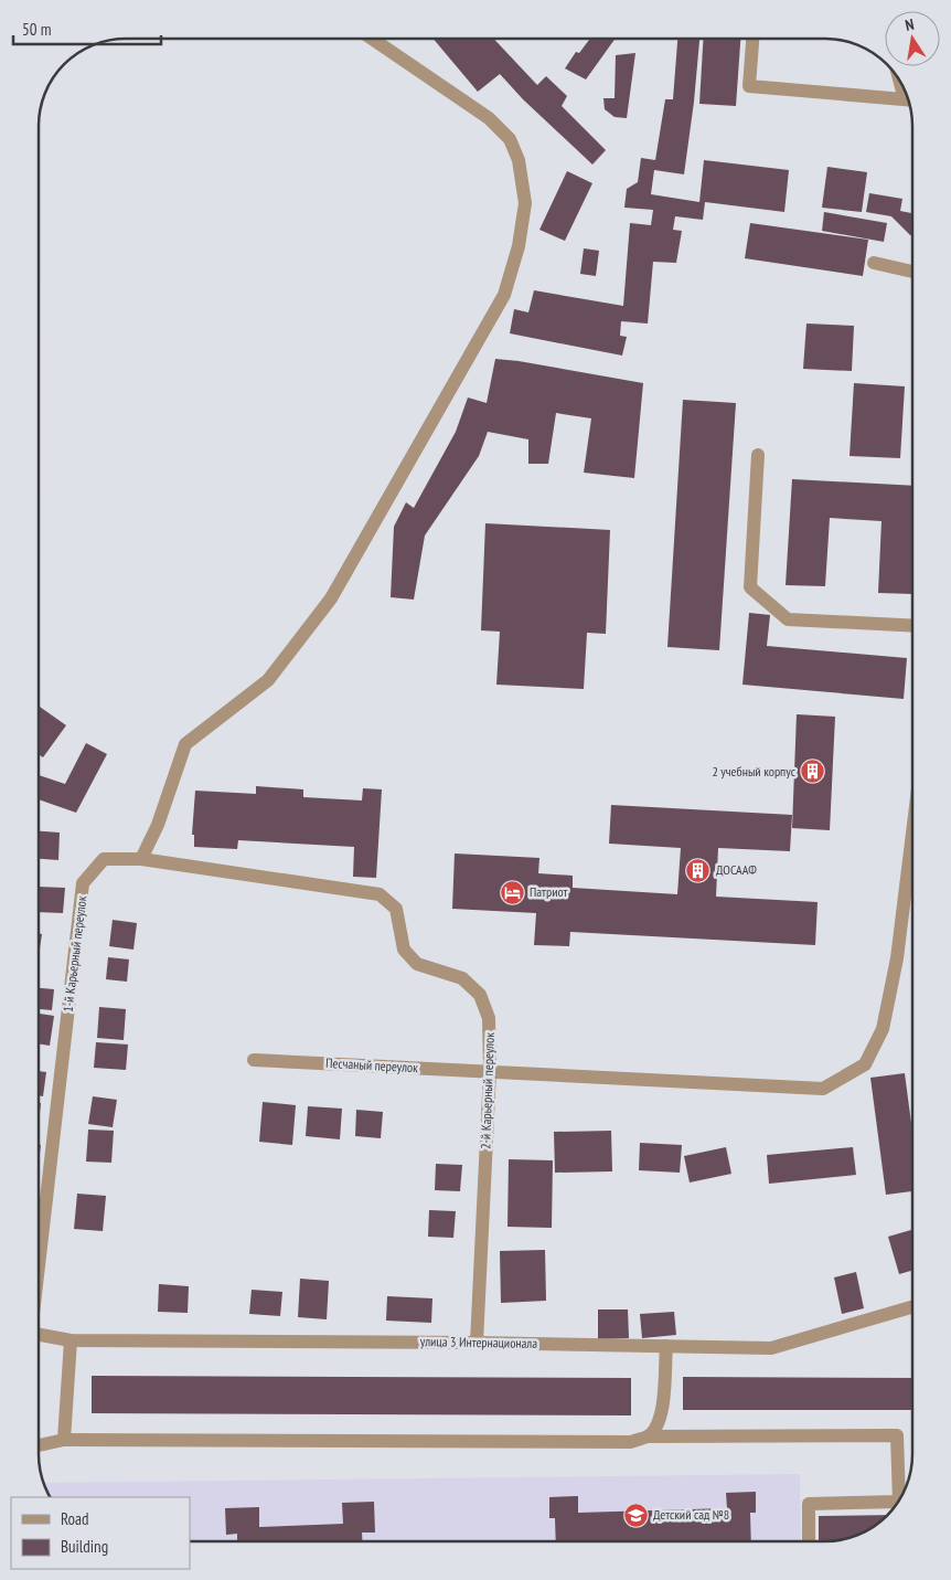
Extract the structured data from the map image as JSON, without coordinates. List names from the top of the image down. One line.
{"streets":{"street":["1-й Карьерный переулок","Песчаный переулок","2-й Карьерный переулок","улица 3 Интернационала"]},"crossings":[["1-й Карьерный переулок","2-й Карьерный переулок"],["Песчаный переулок","2-й Карьерный переулок"],["2-й Карьерный переулок","улица 3 Интернационала"]],"places":{"building":["2 учебный корпус","ДОСААФ"],"hotel":["Патриот"],"school or university":["Детский сад №8"]},"legend":["Road","Building"],"scale_bar":"50 m","north":"top"}
